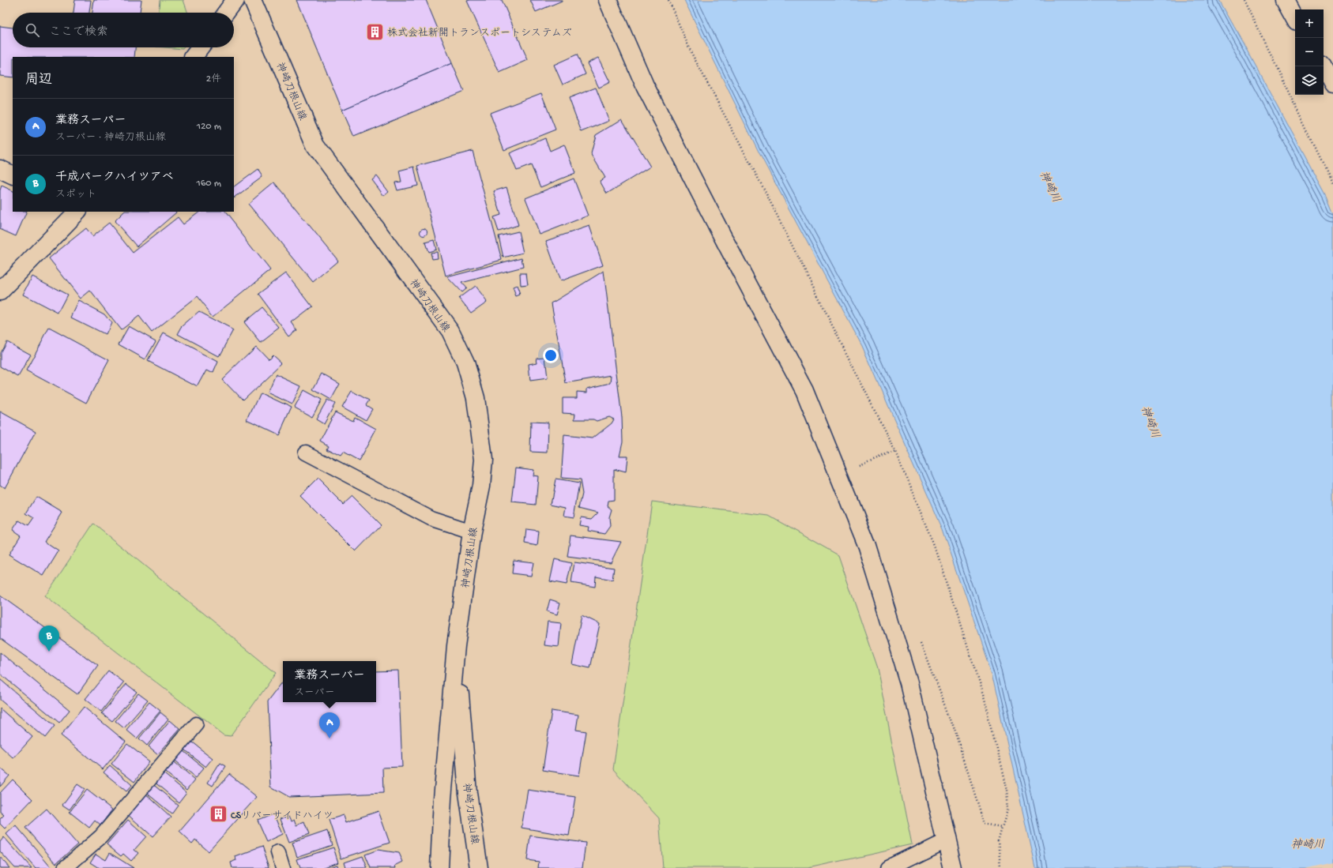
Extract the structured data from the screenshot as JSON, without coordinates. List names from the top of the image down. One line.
{"streets":{"street":["神崎刀根山線"]},"water":["神崎川"],"places":{"building":["株式会社新開トランスポートシステムズ","CSリバーサイドハイツ"]},"page":{"map_buttons":["+","−"],"search":"ここで検索","heading":["周辺","2件"],"list":[{"mark":"A","name":"業務スーパー","note":"スーパー · 神崎刀根山線","value":"120 m"},{"mark":"B","name":"千成パークハイツアベ","note":"スポット","value":"160 m"}],"pins":["B","A"],"popup":["業務スーパー","スーパー"]}}
